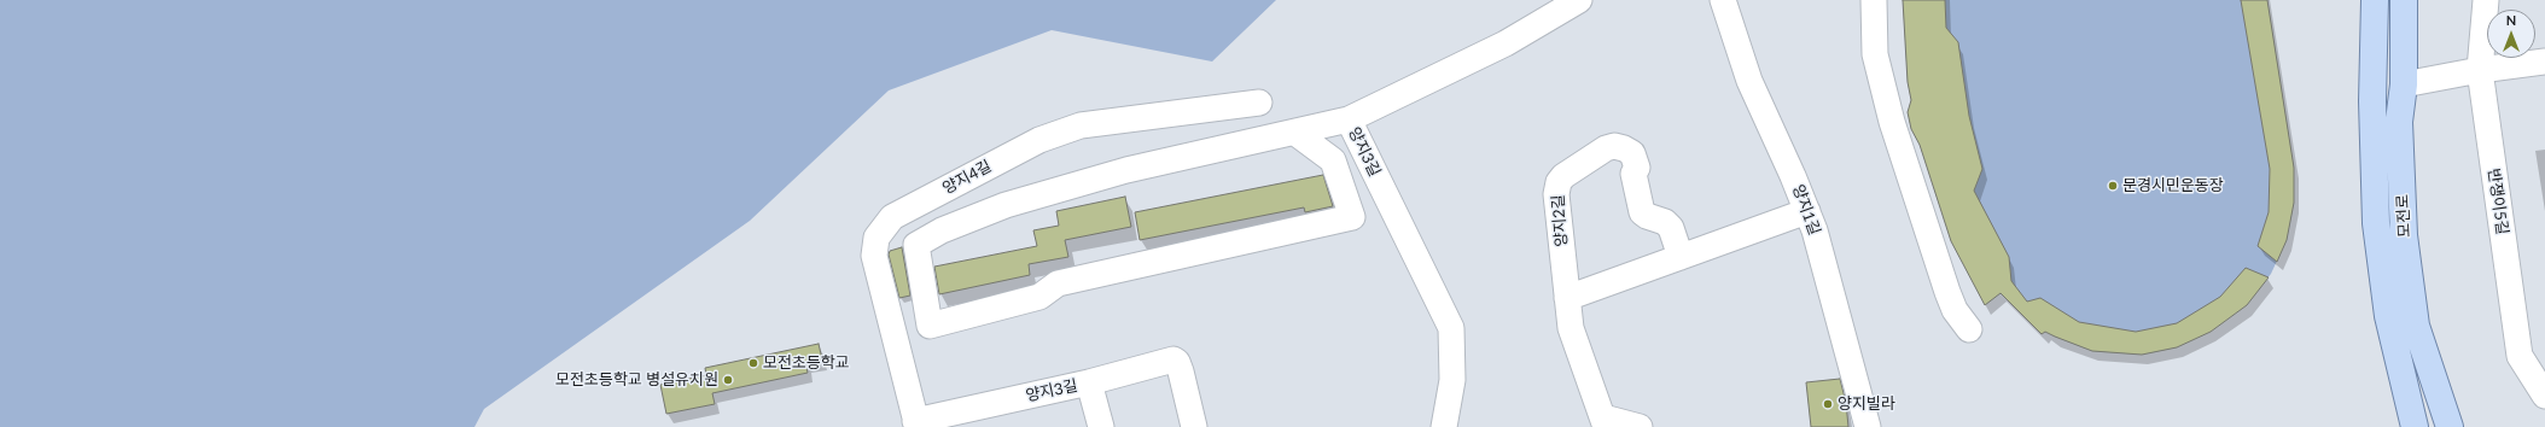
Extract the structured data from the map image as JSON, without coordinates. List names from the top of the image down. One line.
{"streets":{"main road":["모전로"],"street":["양지3길","양지4길","반쟁이5길","양지1길","양지2길"]},"crossings":[["양지3길","양지4길"]],"places":["문경시민운동장","모전초등학교","모전초등학교 병설유치원","양지빌라"],"north":"top"}
